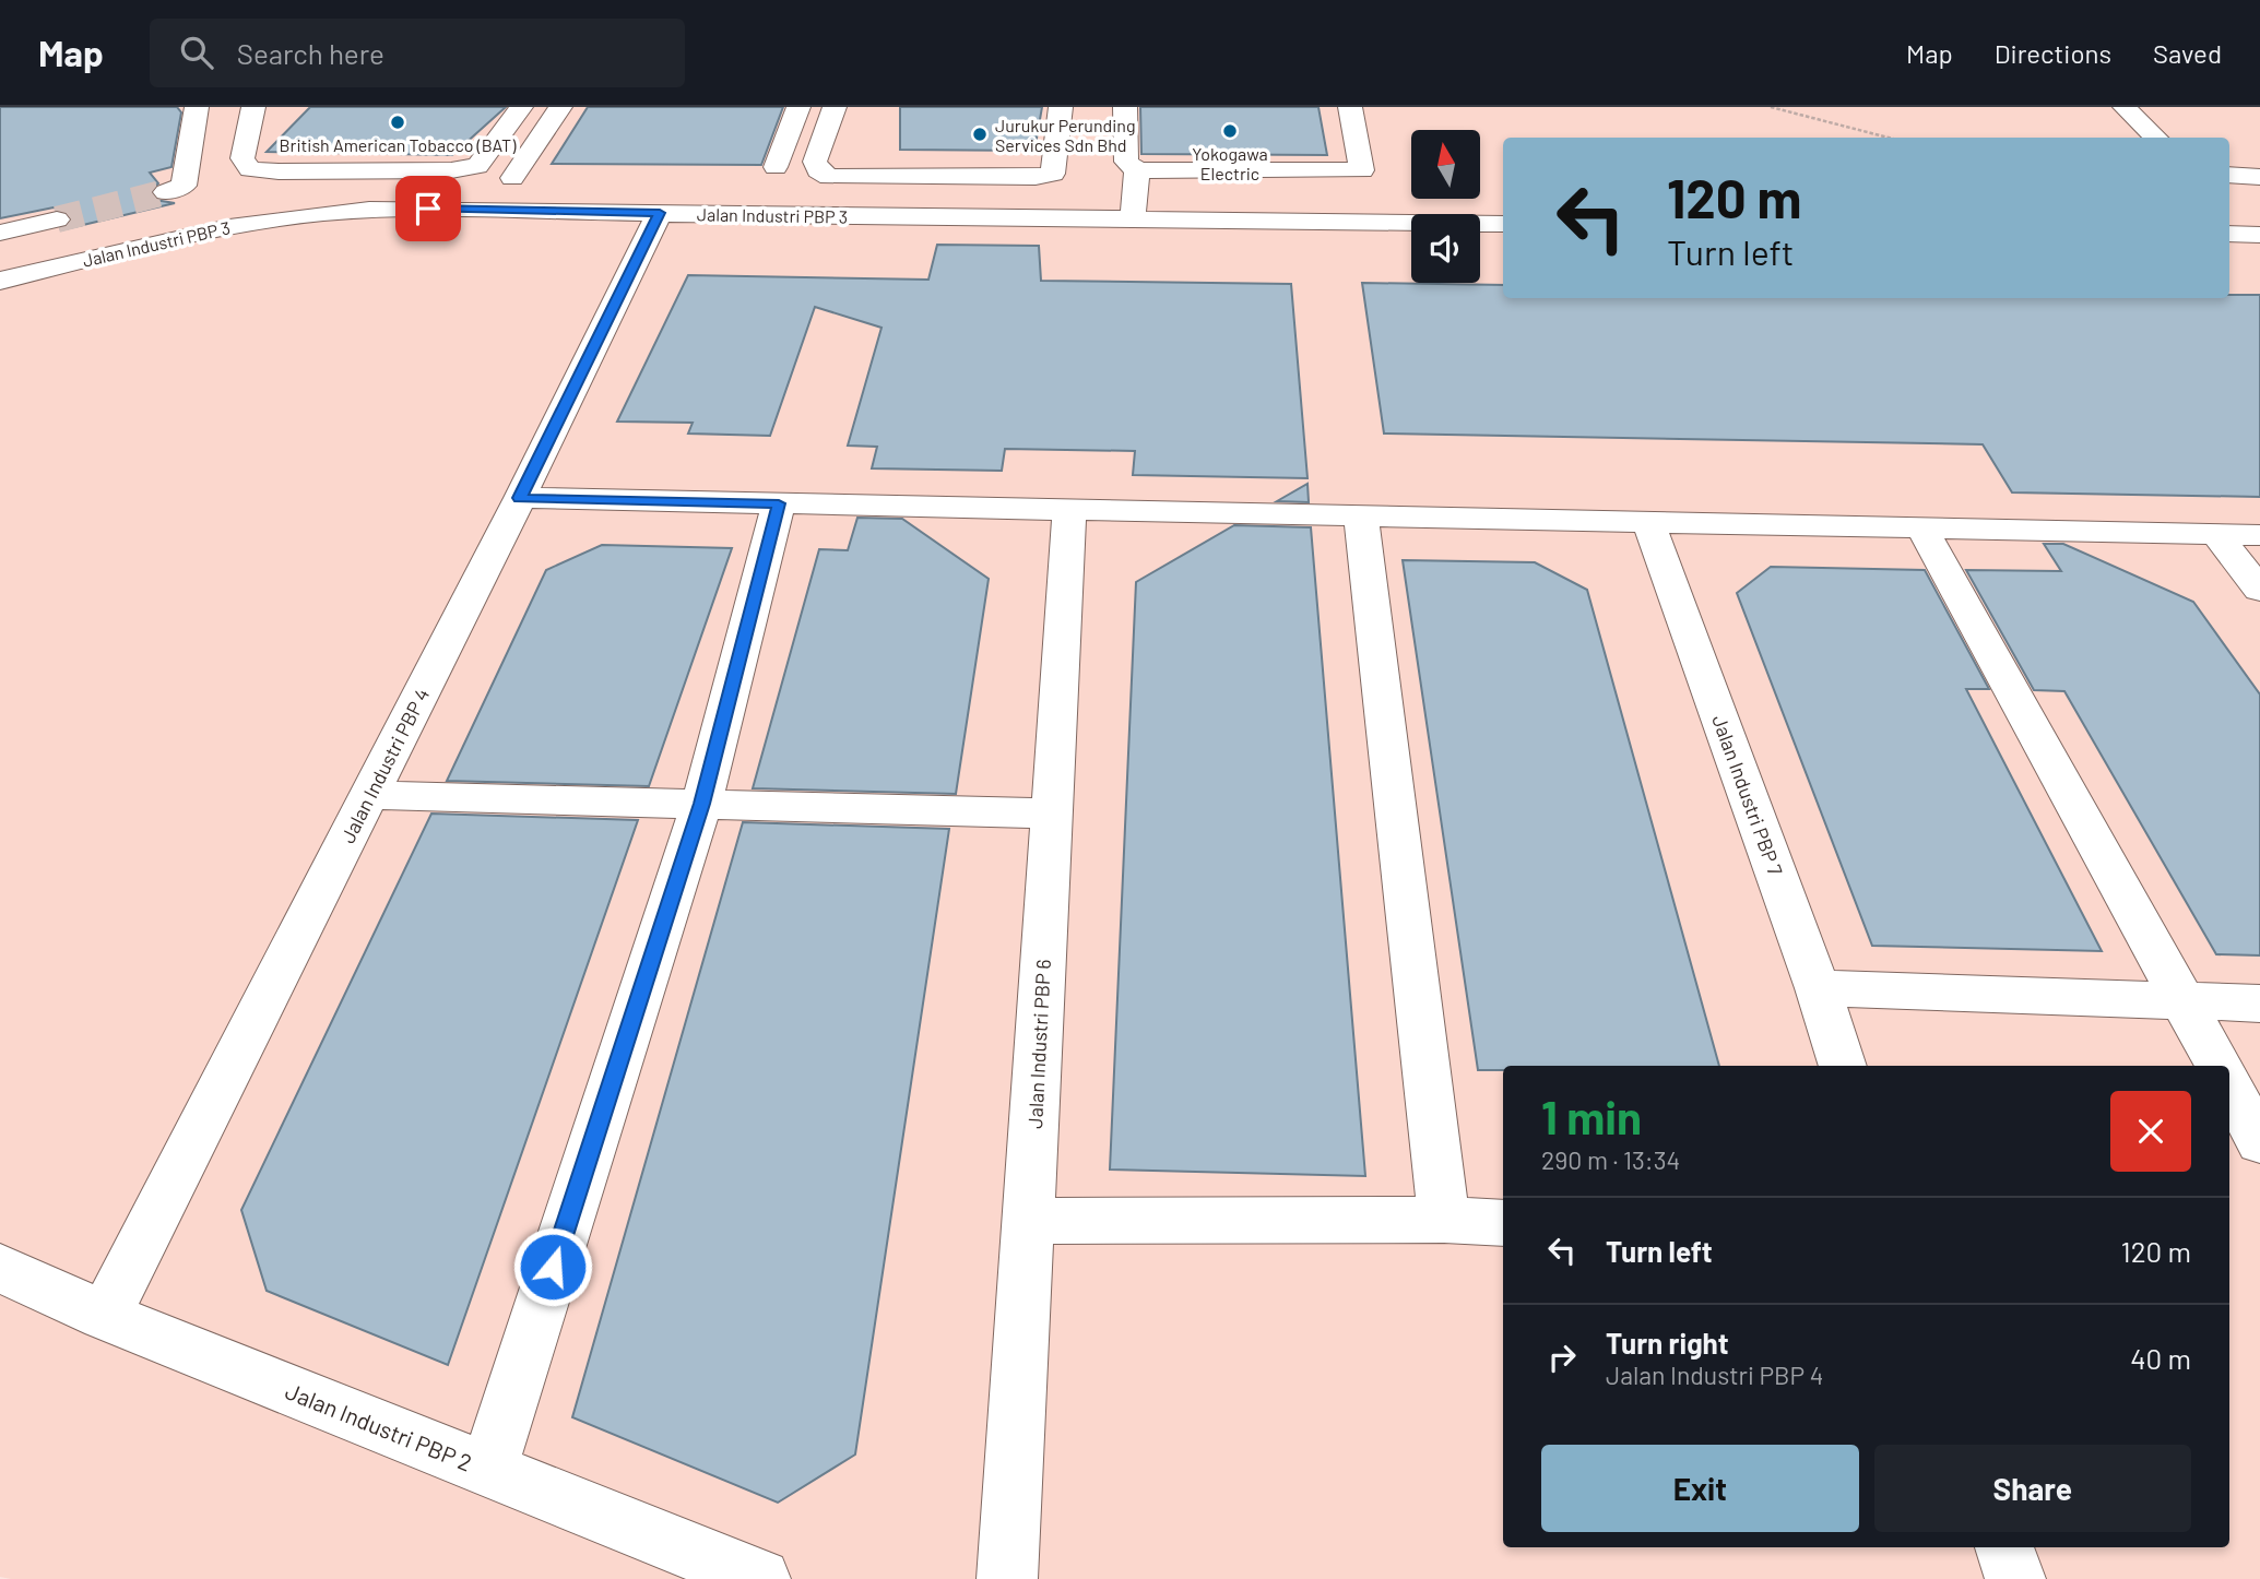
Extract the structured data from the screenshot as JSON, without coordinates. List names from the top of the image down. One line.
{"streets":{"street":["Jalan Industri PBP 3","Jalan Industri PBP 4","Jalan Industri PBP 7","Jalan Industri PBP 6","Jalan Industri PBP 2"]},"crossings":[["Jalan Industri PBP 3","Jalan Industri PBP 4"],["Jalan Industri PBP 4","Jalan Industri PBP 2"]],"places":["British American Tobacco (BAT)","Yokogawa Electric","Jurukur Perunding Services Sdn Bhd"],"north":"top","page":{"header":"Map","search":"Search here","nav":["Map","Directions","Saved"],"turn":["120 m","Turn left"],"heading":["1 min","290 m · 13:34"],"list":[{"name":"Turn left","value":"120 m"},{"name":"Turn right","note":"Jalan Industri PBP 4","value":"40 m"}],"buttons":["Exit","Share"]}}
